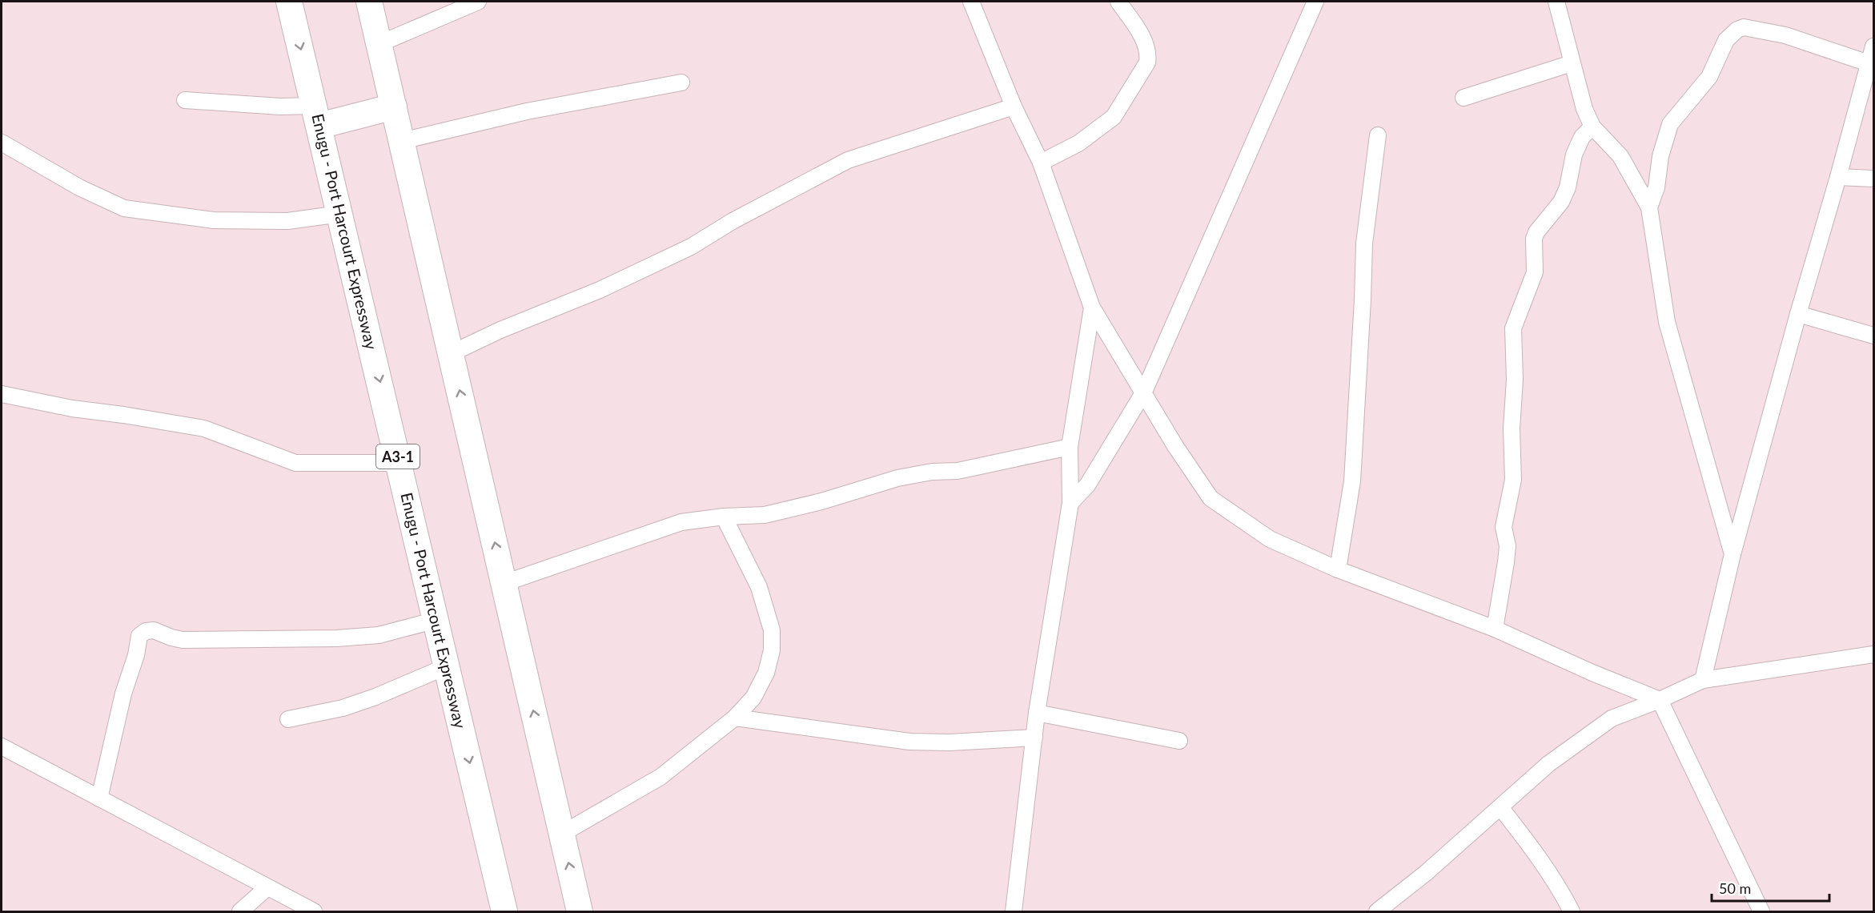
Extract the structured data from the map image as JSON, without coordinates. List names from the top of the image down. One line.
{"streets":{"highway":["Enugu - Port Harcourt Expressway","A3-1"]},"scale_bar":"50 m"}
